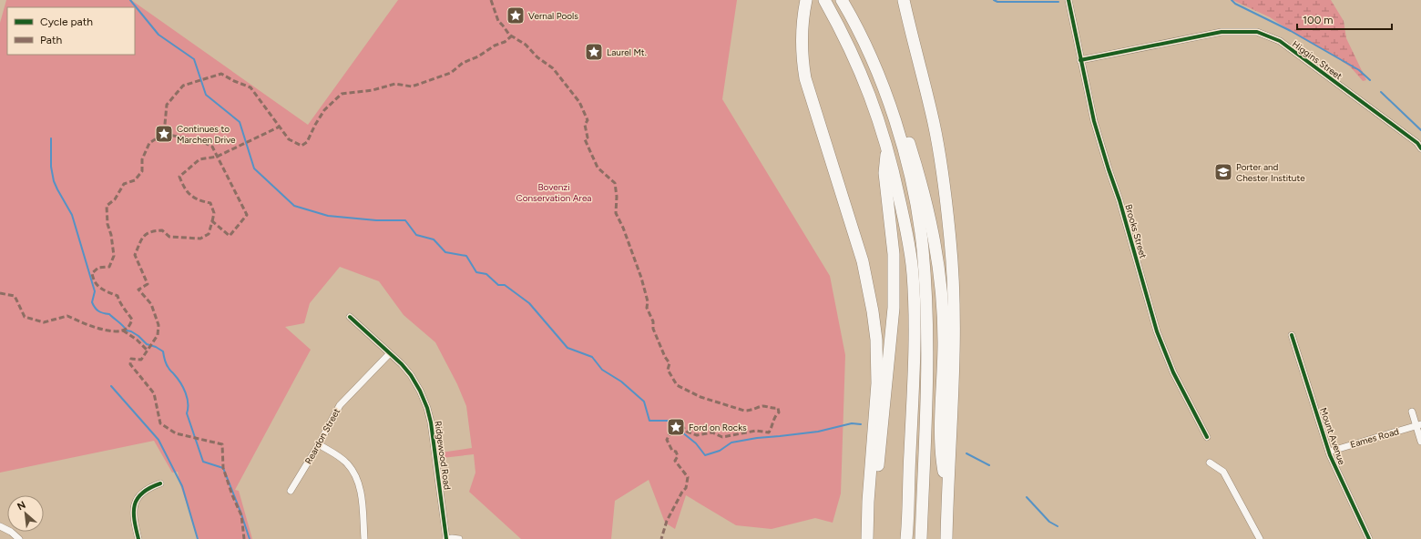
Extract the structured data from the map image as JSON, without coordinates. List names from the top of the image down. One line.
{"streets":{"street":["Higgins Street","Brooks Street","Reardon Street","Mount Avenue","Eames Road","Ridgewood Road"]},"crossings":[["Higgins Street","Brooks Street"],["Reardon Street","Ridgewood Road"],["Mount Avenue","Eames Road"]],"parks":["Bovenzi Conservation Area"],"places":{"place":["Vernal Pools","Laurel Mt.","Continues to Marchen Drive","Ford on Rocks"],"school or university":["Porter and Chester Institute"]},"legend":["Cycle path","Path"],"scale_bar":"100 m","north":"top left"}
